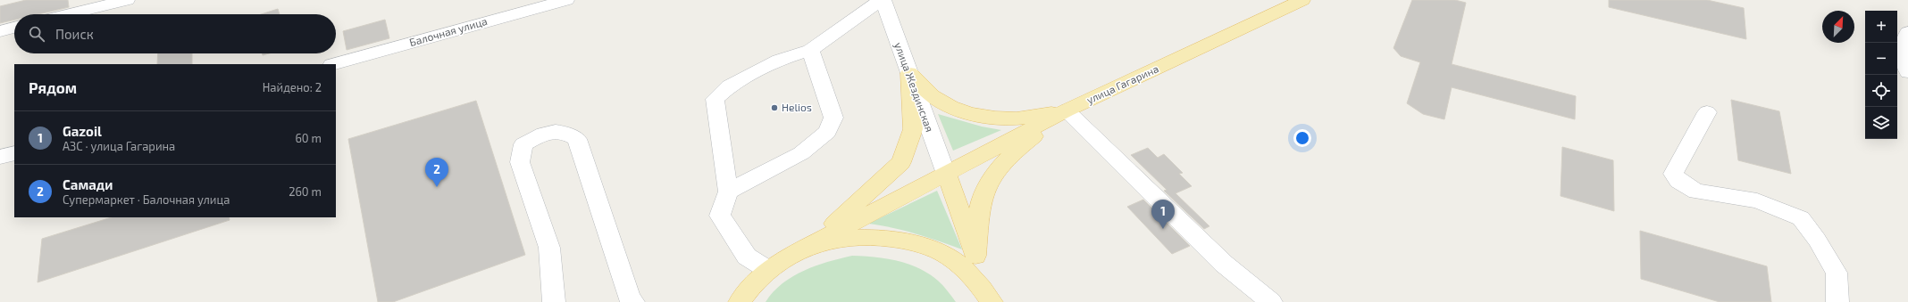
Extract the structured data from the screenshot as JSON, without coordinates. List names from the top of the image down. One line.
{"streets":{"main road":["улица Гагарина"],"street":["Балочная улица","улица Жездинская"]},"crossings":[["улица Гагарина","улица Жездинская"]],"places":["Helios"],"north":"top right","page":{"map_buttons":["+","−"],"search":"Поиск","heading":["Рядом","Найдено: 2"],"list":[{"mark":"1","name":"Gazoil","note":"АЗС · улица Гагарина","value":"60 m"},{"mark":"2","name":"Самади","note":"Супермаркет · Балочная улица","value":"260 m"}],"pins":["2","1"]}}
